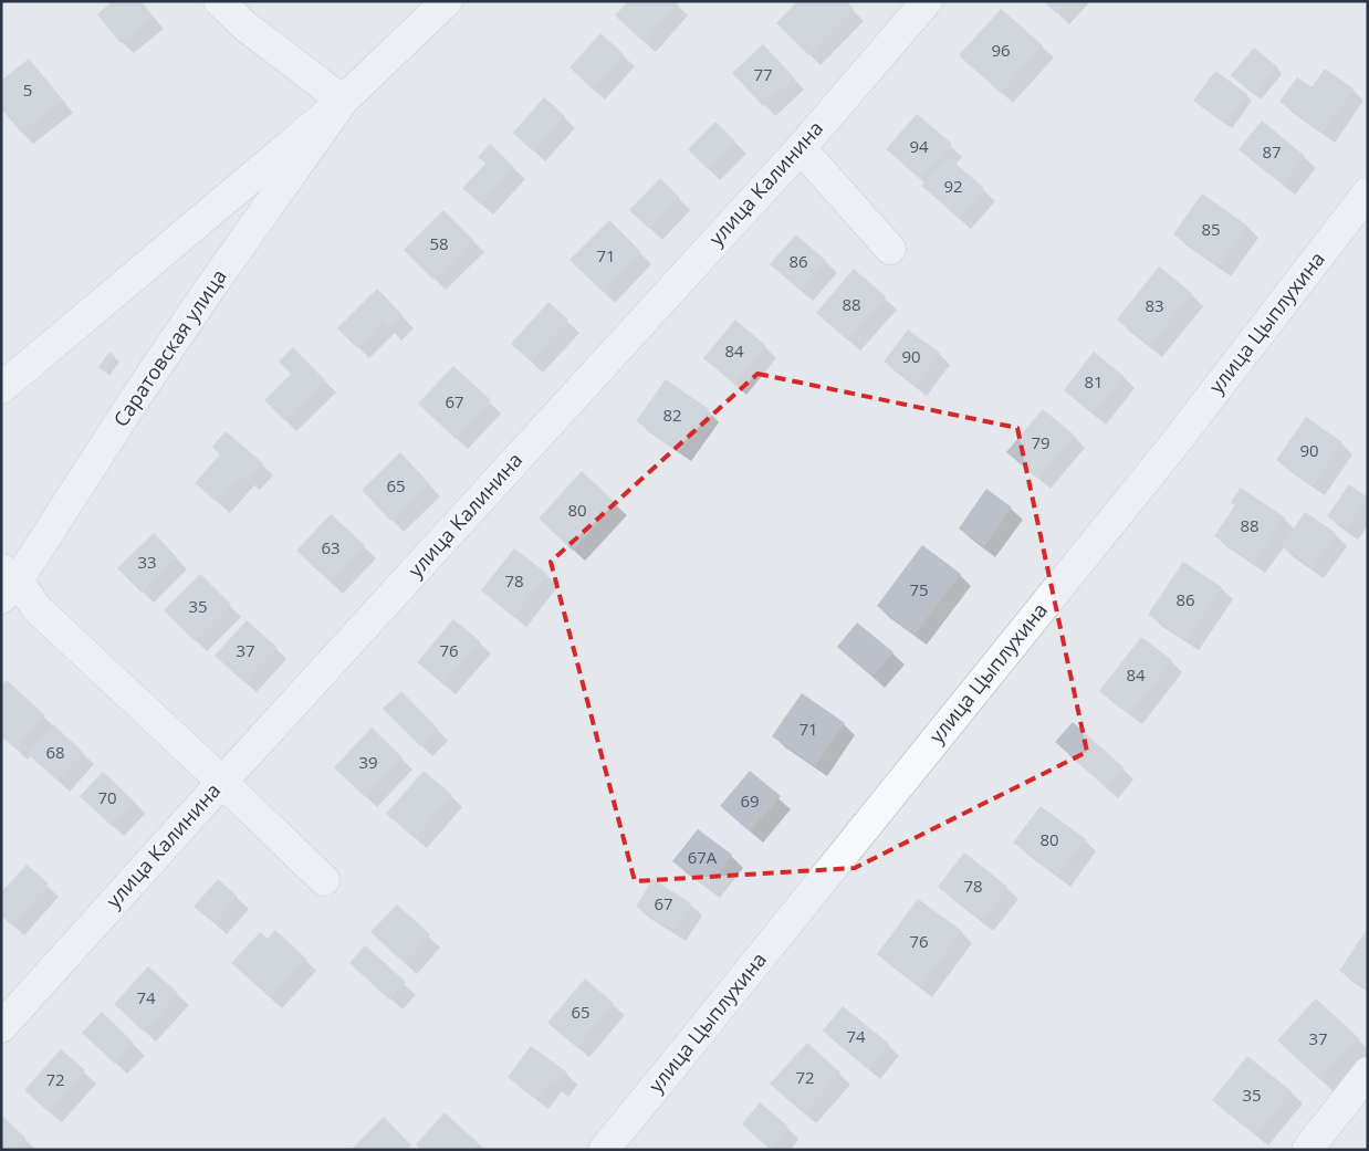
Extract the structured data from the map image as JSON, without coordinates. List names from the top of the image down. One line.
{"streets":{"street":["улица Калинина","улица Цыплухина","Саратовская улица"]},"house_numbers":["96","77","5","94","87","92","85","58","71","86","88","83","84","90","81","67","82","79","90","65","80","88","63","33","78","75","86","35","37","76","84","71","68","39","70","69","80","67А","78","67","76","74","65","74","37","72","72","35"]}
